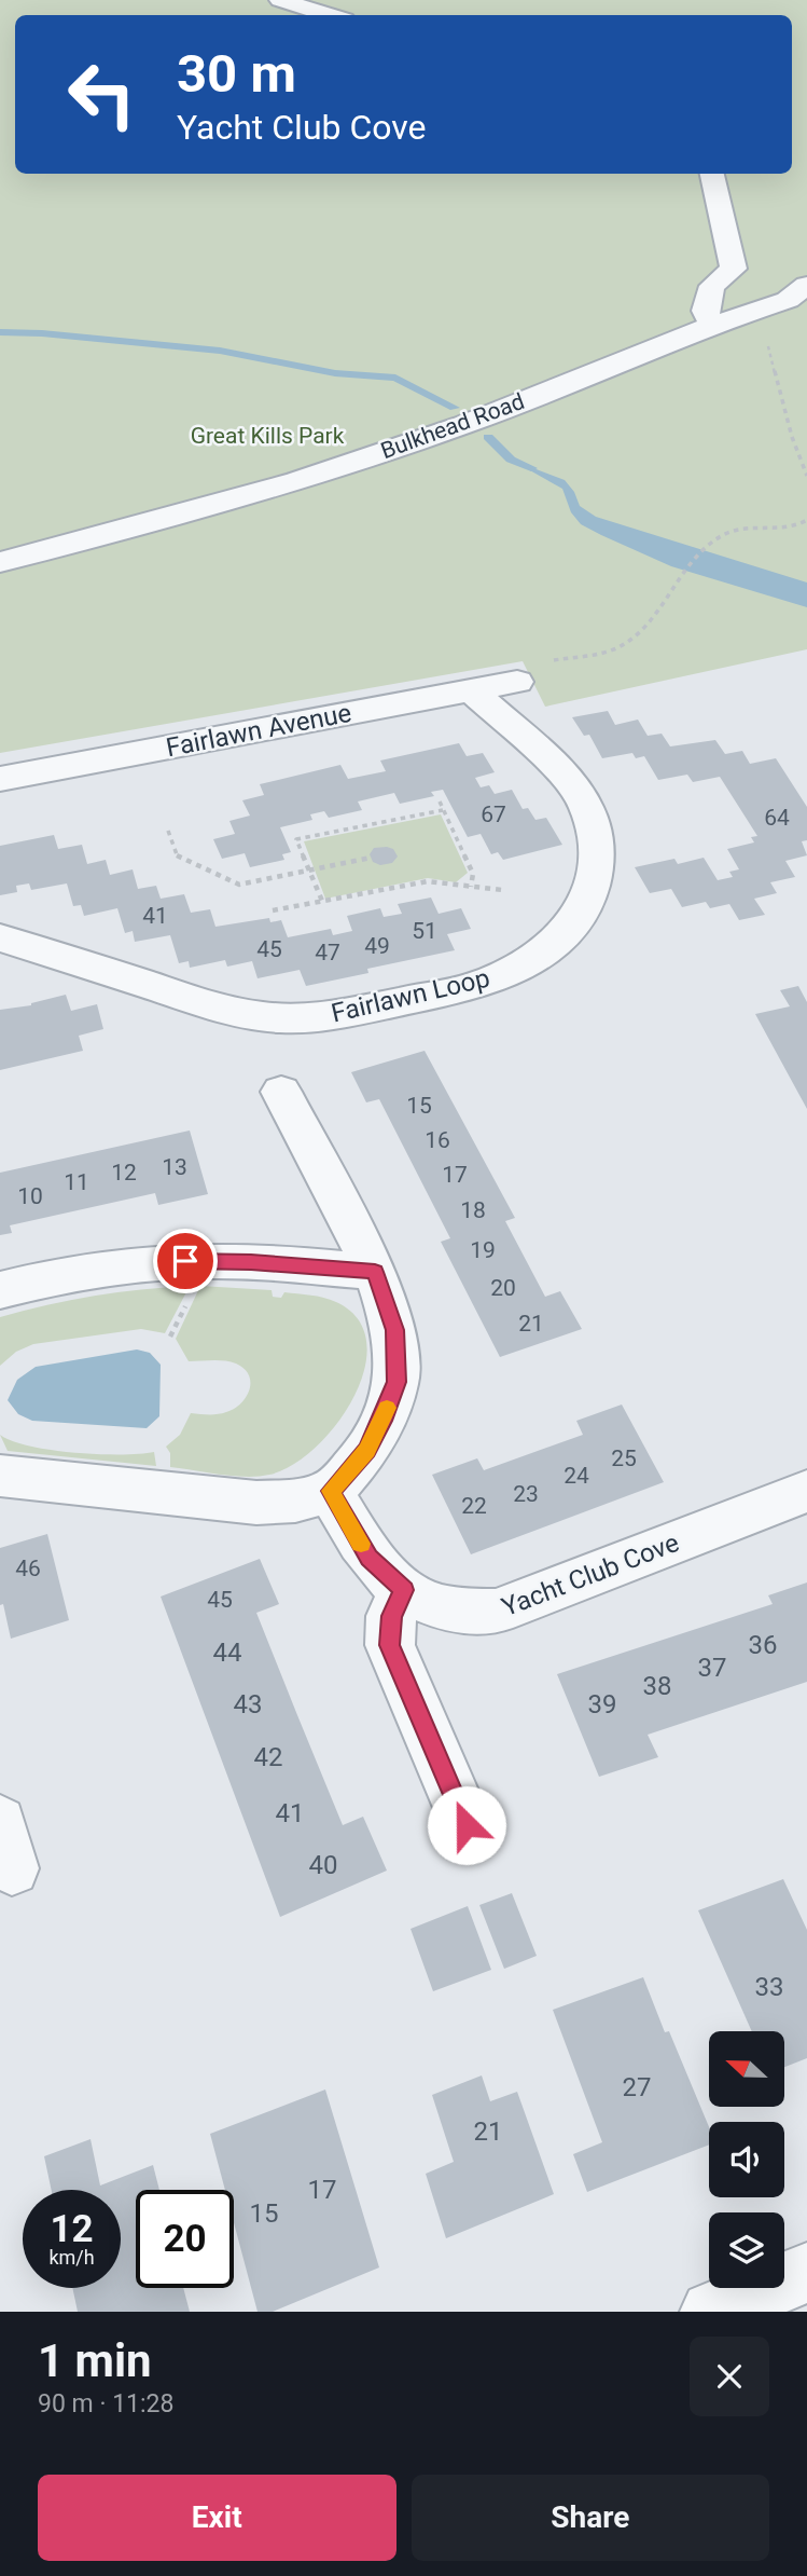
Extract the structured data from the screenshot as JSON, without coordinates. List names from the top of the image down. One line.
{"streets":{"street":["Bulkhead Road","Fairlawn Avenue","Fairlawn Loop","Yacht Club Cove"]},"crossings":[["Fairlawn Avenue","Fairlawn Loop"]],"parks":["Great Kills Park"],"house_numbers":["67","64","41","51","49","45","47","15","16","13","12","17","11","10","18","19","20","21","25","24","23","22","46","45","36","44","37","38","43","39","42","41","40","33","27","21","17","15"],"north":"left","page":{"turn":["30 m","Yacht Club Cove"],"speed":"12 km/h","limit":"20","heading":["1 min","90 m · 11:28"],"buttons":["Exit","Share"]}}
